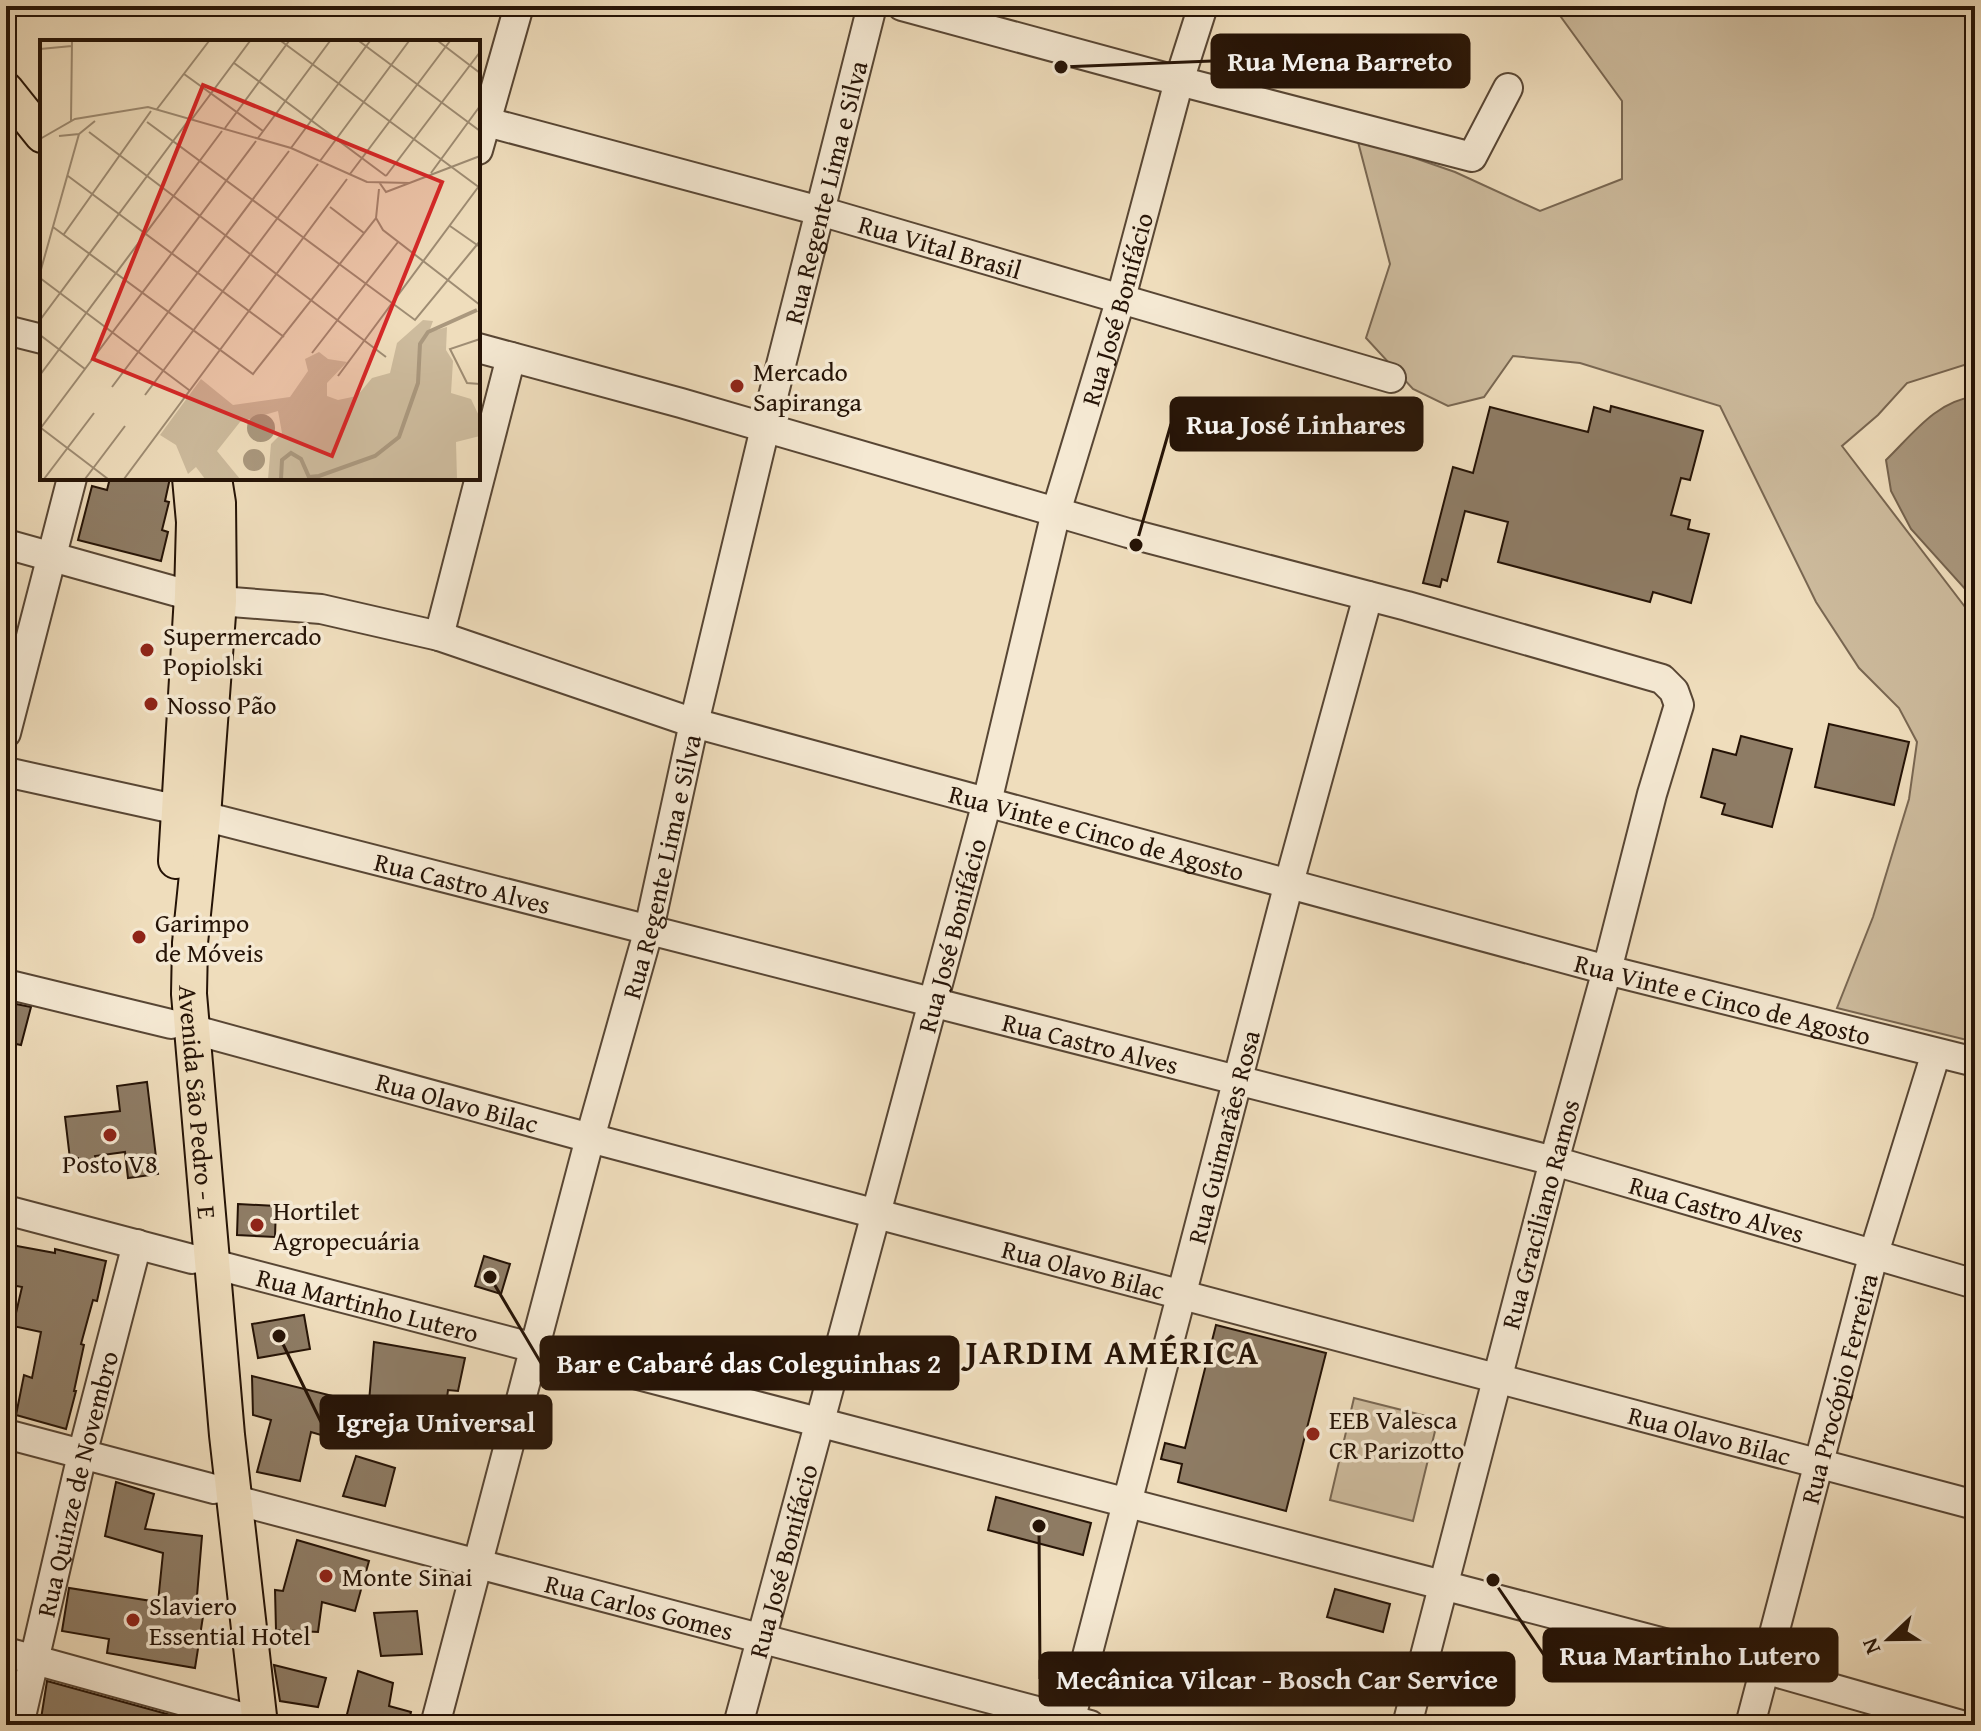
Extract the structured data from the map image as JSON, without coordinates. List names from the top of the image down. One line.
{"streets":{"main road":["Avenida São Pedro - E"],"street":["Rua Regente Lima e Silva","Rua Vital Brasil","Rua José Bonifácio","Rua Vinte e Cinco de Agosto","Rua Castro Alves","Rua Olavo Bilac","Rua Guimarães Rosa","Rua Graciliano Ramos","Rua Martinho Lutero","Rua Procópio Ferreira","Rua Quinze de Novembro","Rua Carlos Gomes"]},"crossings":[["Rua Regente Lima e Silva","Rua Vital Brasil"],["Rua Regente Lima e Silva","Rua Vinte e Cinco de Agosto"],["Rua Regente Lima e Silva","Rua Castro Alves"],["Rua Regente Lima e Silva","Rua Olavo Bilac"],["Rua Regente Lima e Silva","Rua Martinho Lutero"],["Rua Regente Lima e Silva","Rua Carlos Gomes"],["Rua Vital Brasil","Rua José Bonifácio"],["Rua José Bonifácio","Rua Vinte e Cinco de Agosto"],["Rua José Bonifácio","Rua Castro Alves"],["Rua José Bonifácio","Rua Olavo Bilac"],["Rua José Bonifácio","Rua Martinho Lutero"],["Rua José Bonifácio","Rua Carlos Gomes"],["Rua Vinte e Cinco de Agosto","Avenida São Pedro - E"],["Rua Vinte e Cinco de Agosto","Rua Guimarães Rosa"],["Rua Vinte e Cinco de Agosto","Rua Graciliano Ramos"],["Rua Vinte e Cinco de Agosto","Rua Procópio Ferreira"],["Rua Castro Alves","Avenida São Pedro - E"],["Rua Castro Alves","Rua Guimarães Rosa"],["Rua Castro Alves","Rua Graciliano Ramos"],["Rua Castro Alves","Rua Procópio Ferreira"],["Avenida São Pedro - E","Rua Olavo Bilac"],["Avenida São Pedro - E","Rua Martinho Lutero"],["Avenida São Pedro - E","Rua Carlos Gomes"],["Rua Olavo Bilac","Rua Guimarães Rosa"],["Rua Olavo Bilac","Rua Graciliano Ramos"],["Rua Olavo Bilac","Rua Procópio Ferreira"],["Rua Guimarães Rosa","Rua Graciliano Ramos"],["Rua Guimarães Rosa","Rua Martinho Lutero"],["Rua Guimarães Rosa","Rua Carlos Gomes"],["Rua Graciliano Ramos","Rua Martinho Lutero"],["Rua Martinho Lutero","Rua Procópio Ferreira"],["Rua Martinho Lutero","Rua Quinze de Novembro"],["Rua Quinze de Novembro","Rua Carlos Gomes"]],"districts":["JARDIM AMÉRICA"],"places":["Rua Mena Barreto","Mercado Sapiranga","Rua José Linhares","Supermercado Popiolski","Nosso Pão","Garimpo de Móveis","Posto V8","Hortilet Agropecuária","Bar e Cabaré das Coleguinhas 2","Igreja Universal","EEB Valesca CR Parizotto","Mecânica Vilcar - Bosch Car Service","Monte Sinai","Rua Martinho Lutero","Slaviero Essential Hotel"],"north":"left"}
